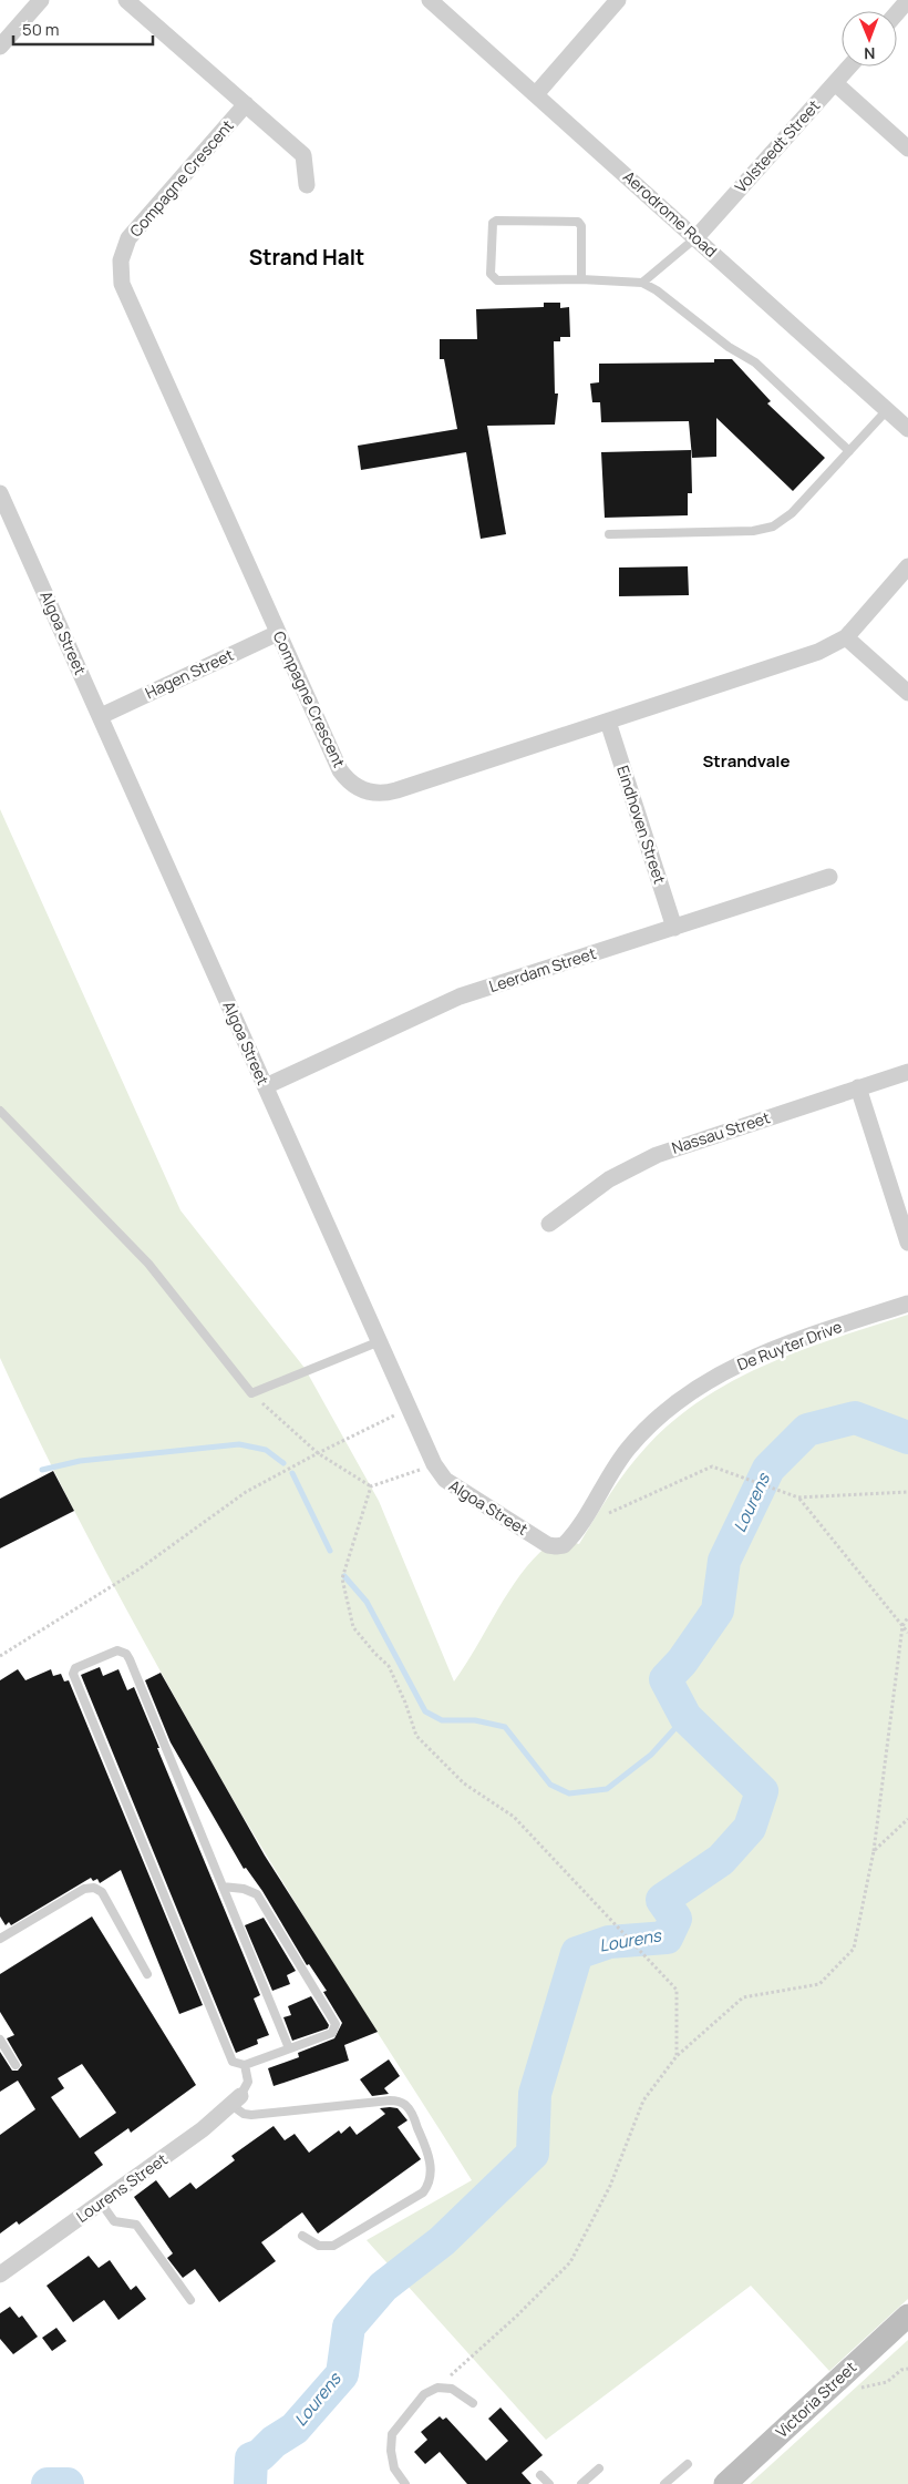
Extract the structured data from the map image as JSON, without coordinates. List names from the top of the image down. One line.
{"streets":{"main road":["Victoria Street"],"street":["Volsteedt Street","Compagne Crescent","Aerodrome Road","Algoa Street","Hagen Street","Eindhoven Street","Leerdam Street","Nassau Street","De Ruyter Drive","Lourens Street"]},"crossings":[["Volsteedt Street","Aerodrome Road"],["Compagne Crescent","Hagen Street"],["Compagne Crescent","Eindhoven Street"],["Algoa Street","Hagen Street"],["Algoa Street","Leerdam Street"],["Algoa Street","De Ruyter Drive"],["Eindhoven Street","Leerdam Street"]],"districts":["Strand Halt","Strandvale"],"water":["Lourens"],"scale_bar":"50 m","north":"bottom"}
